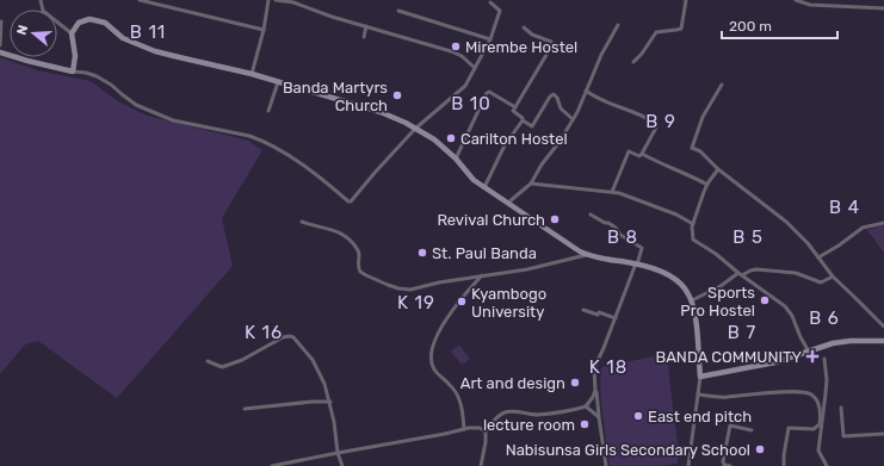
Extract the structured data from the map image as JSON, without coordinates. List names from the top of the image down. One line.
{"districts":["B 11","B 10","B 9","B 4","B 8","B 5","K 19","B 6","K 16","B 7","K 18"],"places":{"other":["Mirembe Hostel","Banda Martyrs Church","Carilton Hostel","Revival Church","St. Paul Banda","Sports Pro Hostel","Kyambogo University","Art and design","East end pitch","lecture room","Nabisunsa Girls Secondary School"],"health":["BANDA COMMUNITY"]},"scale_bar":"200 m","north":"left"}
